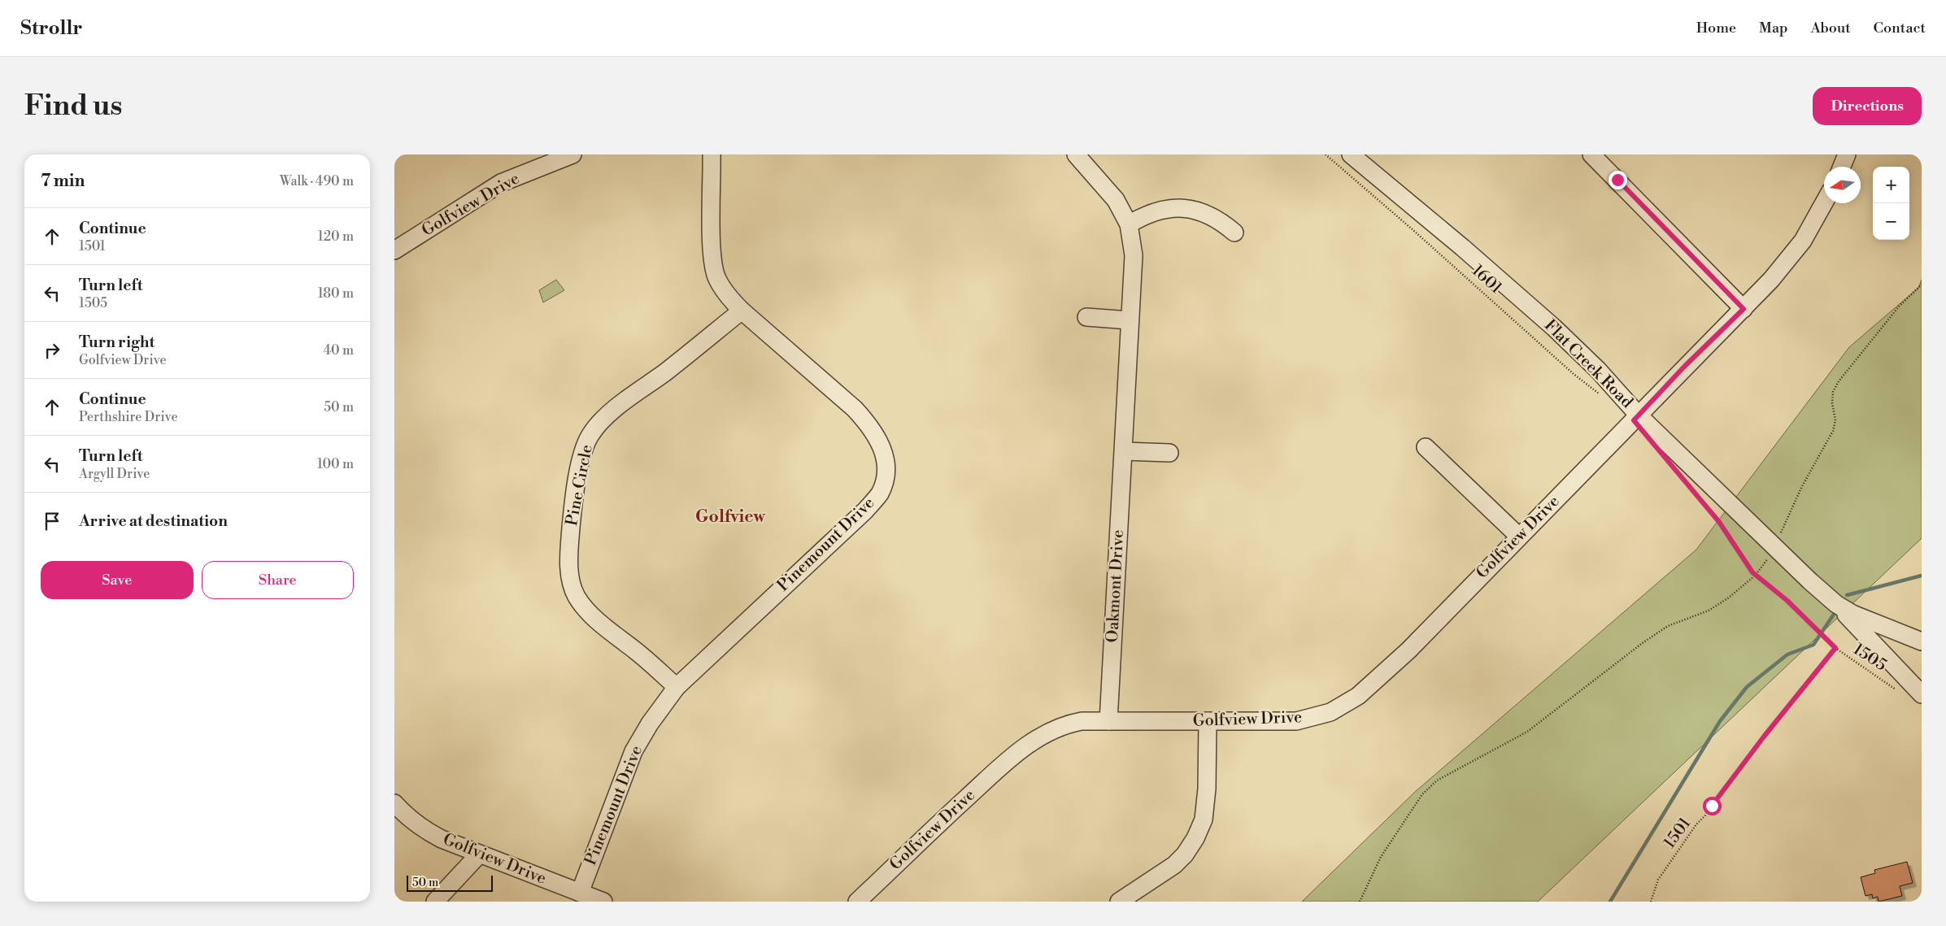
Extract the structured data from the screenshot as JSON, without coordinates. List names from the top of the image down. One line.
{"streets":{"street":["Golfview Drive","Flat Creek Road","Pine Circle","Pinemount Drive","Oakmont Drive"],"path":["1601","1505","1501"]},"crossings":[["Golfview Drive","Flat Creek Road"],["Golfview Drive","Pinemount Drive"],["Golfview Drive","Oakmont Drive"],["Pine Circle","Pinemount Drive"],["1505","1501"]],"districts":["Golfview"],"scale_bar":"50 m","north":"left","page":{"header":"Strollr","nav":["Home","Map","About","Contact"],"buttons":["Directions",["Save","Share"]],"title":"Find us","heading":["7 min","Walk · 490 m"],"map_buttons":["+","−"],"list":[["Continue","1501","120 m"],["Turn left","1505","180 m"],["Turn right","Golfview Drive","40 m"],["Continue","Perthshire Drive","50 m"],["Turn left","Argyll Drive","100 m"],"Arrive at destination"],"scale":"50 m"}}
